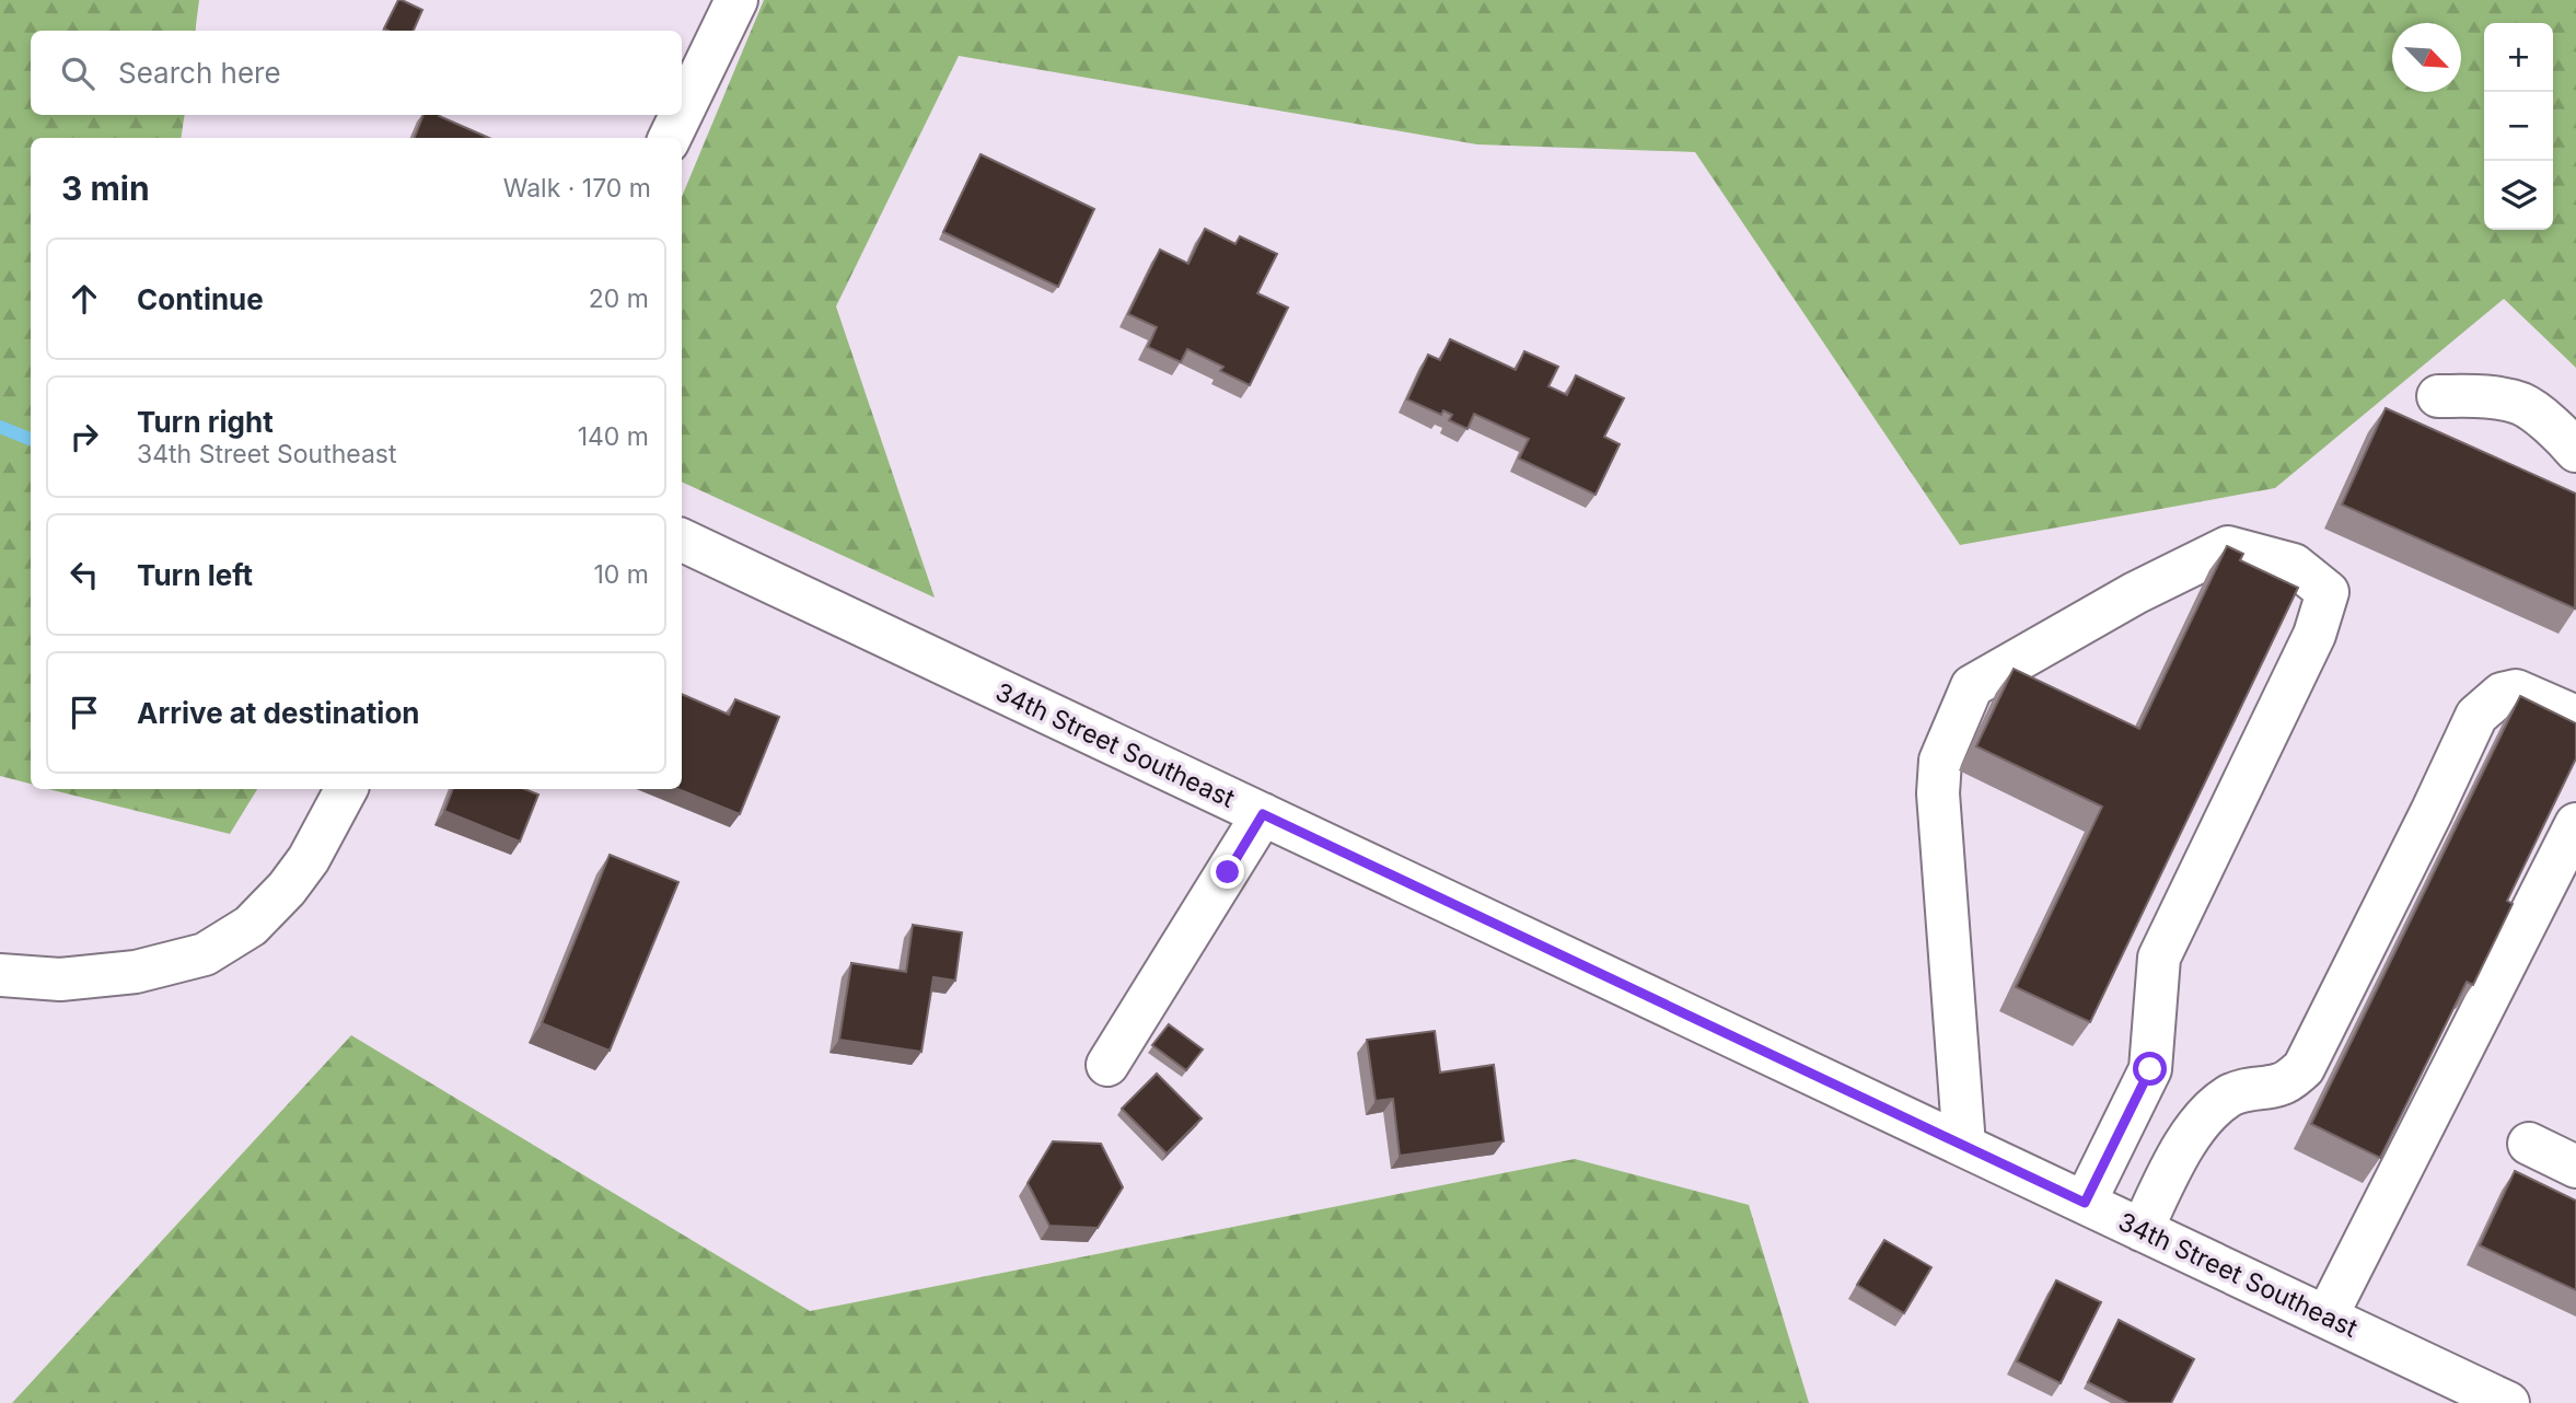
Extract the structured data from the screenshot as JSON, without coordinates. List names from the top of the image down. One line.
{"streets":{"street":["34th Street Southeast"]},"north":"bottom right","page":{"map_buttons":["+","−"],"search":"Search here","heading":["3 min","Walk · 170 m"],"list":[["Continue","20 m"],["Turn right","34th Street Southeast","140 m"],["Turn left","10 m"],"Arrive at destination"]}}
